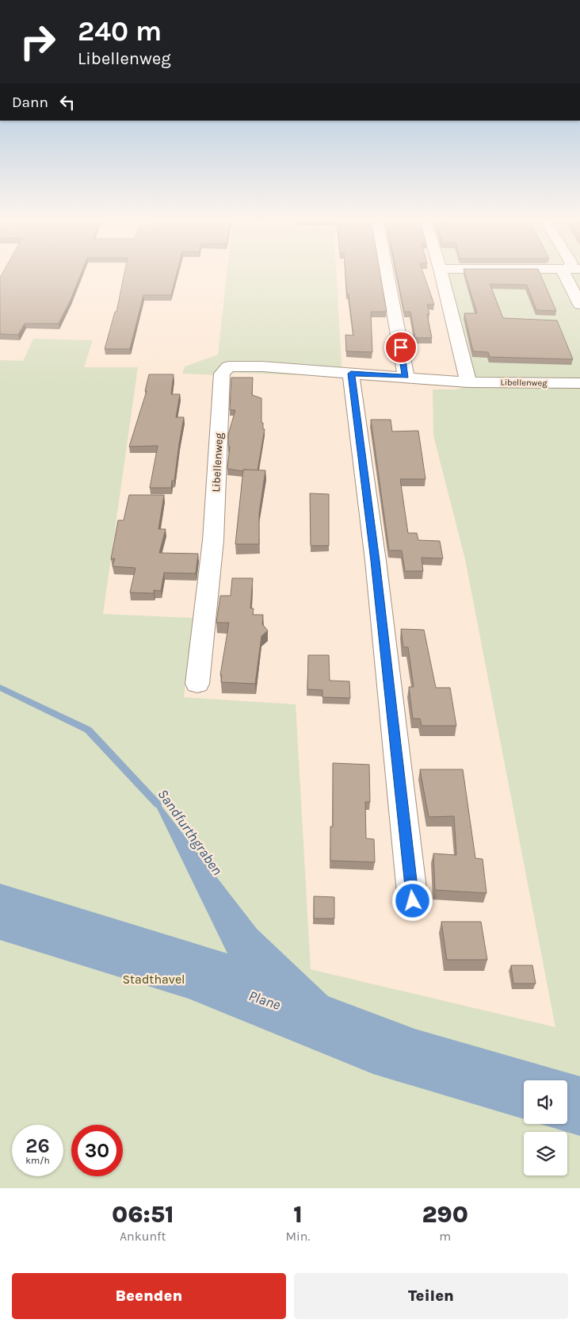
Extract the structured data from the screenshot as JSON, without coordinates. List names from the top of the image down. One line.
{"streets":{"street":["Libellenweg"]},"water":["Sandfurthgraben","Plane"],"parks":["Stadthavel"],"page":{"turn":["240 m","Libellenweg"],"then":"Dann","speed":"26 km/h","limit":"30","eta":["06:51","Ankunft","1","Min.","290","m"],"buttons":["Beenden","Teilen"]}}
